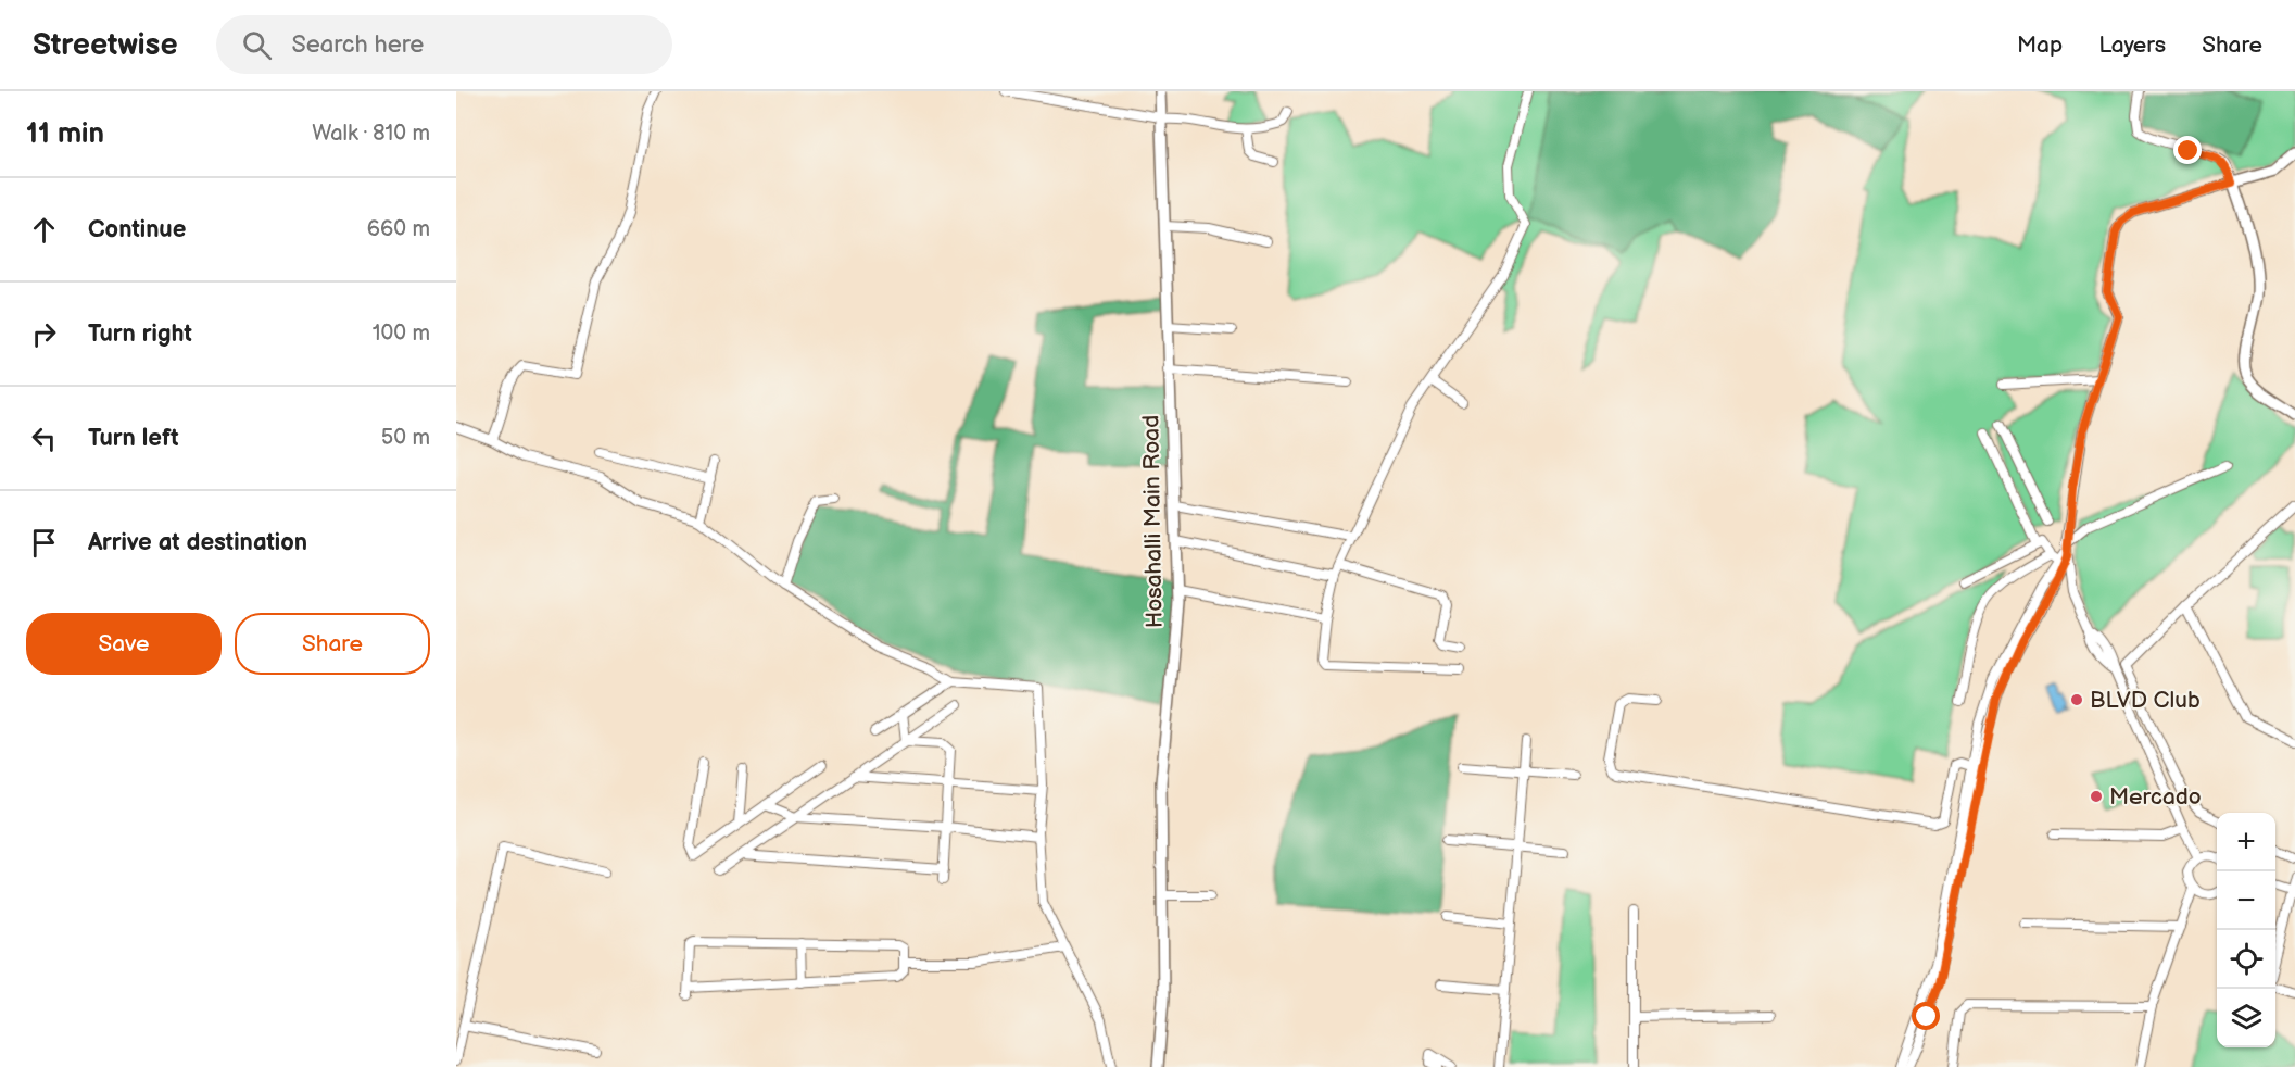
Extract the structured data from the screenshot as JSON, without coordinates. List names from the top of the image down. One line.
{"streets":{"street":["Hosahalli Main Road"]},"places":["BLVD Club","Mercado"],"page":{"header":"Streetwise","search":"Search here","nav":["Map","Layers","Share"],"heading":["11 min","Walk · 810 m"],"list":[["Continue","660 m"],["Turn right","100 m"],["Turn left","50 m"],"Arrive at destination"],"buttons":["Save","Share"],"map_buttons":["+","−"]}}
